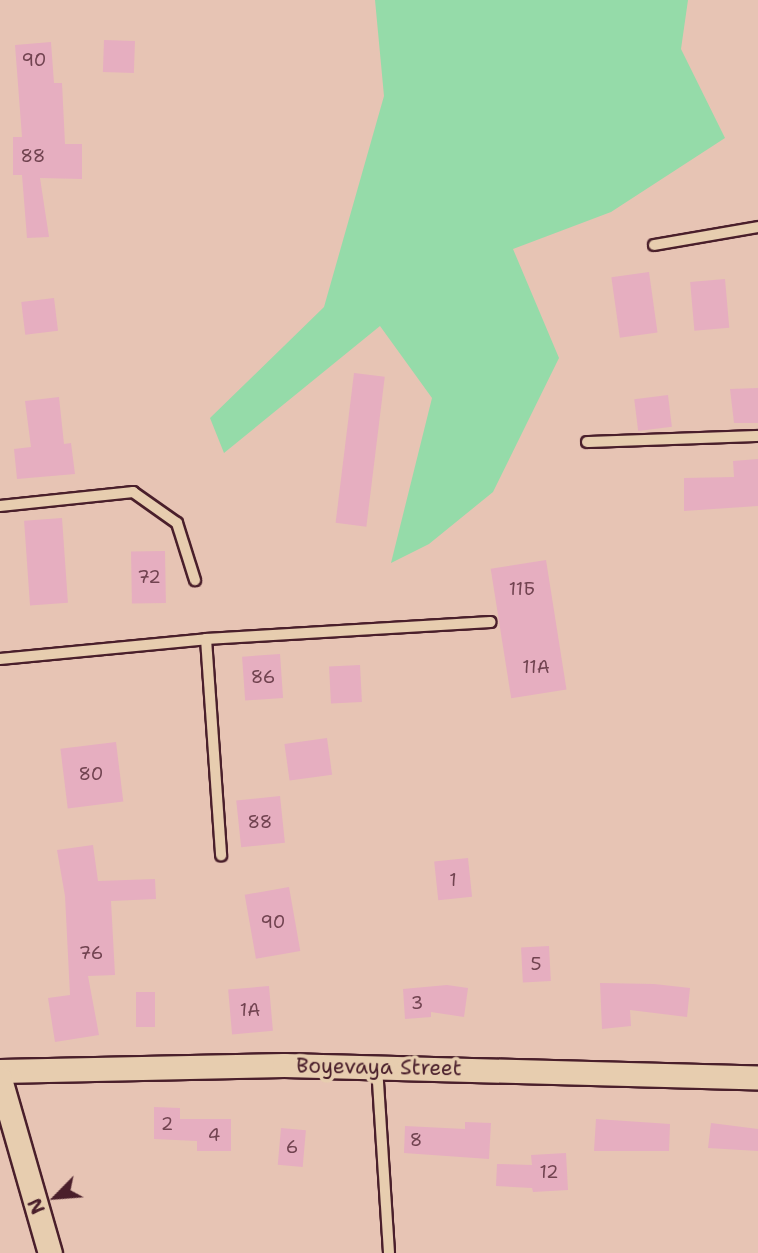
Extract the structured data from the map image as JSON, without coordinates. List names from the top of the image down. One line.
{"streets":{"street":["Boyevaya Street"]},"house_numbers":["90","88","72","11Б","11А","86","80","88","1","90","76","5","3","1А","2","4","8","6","12"],"north":"bottom left"}
